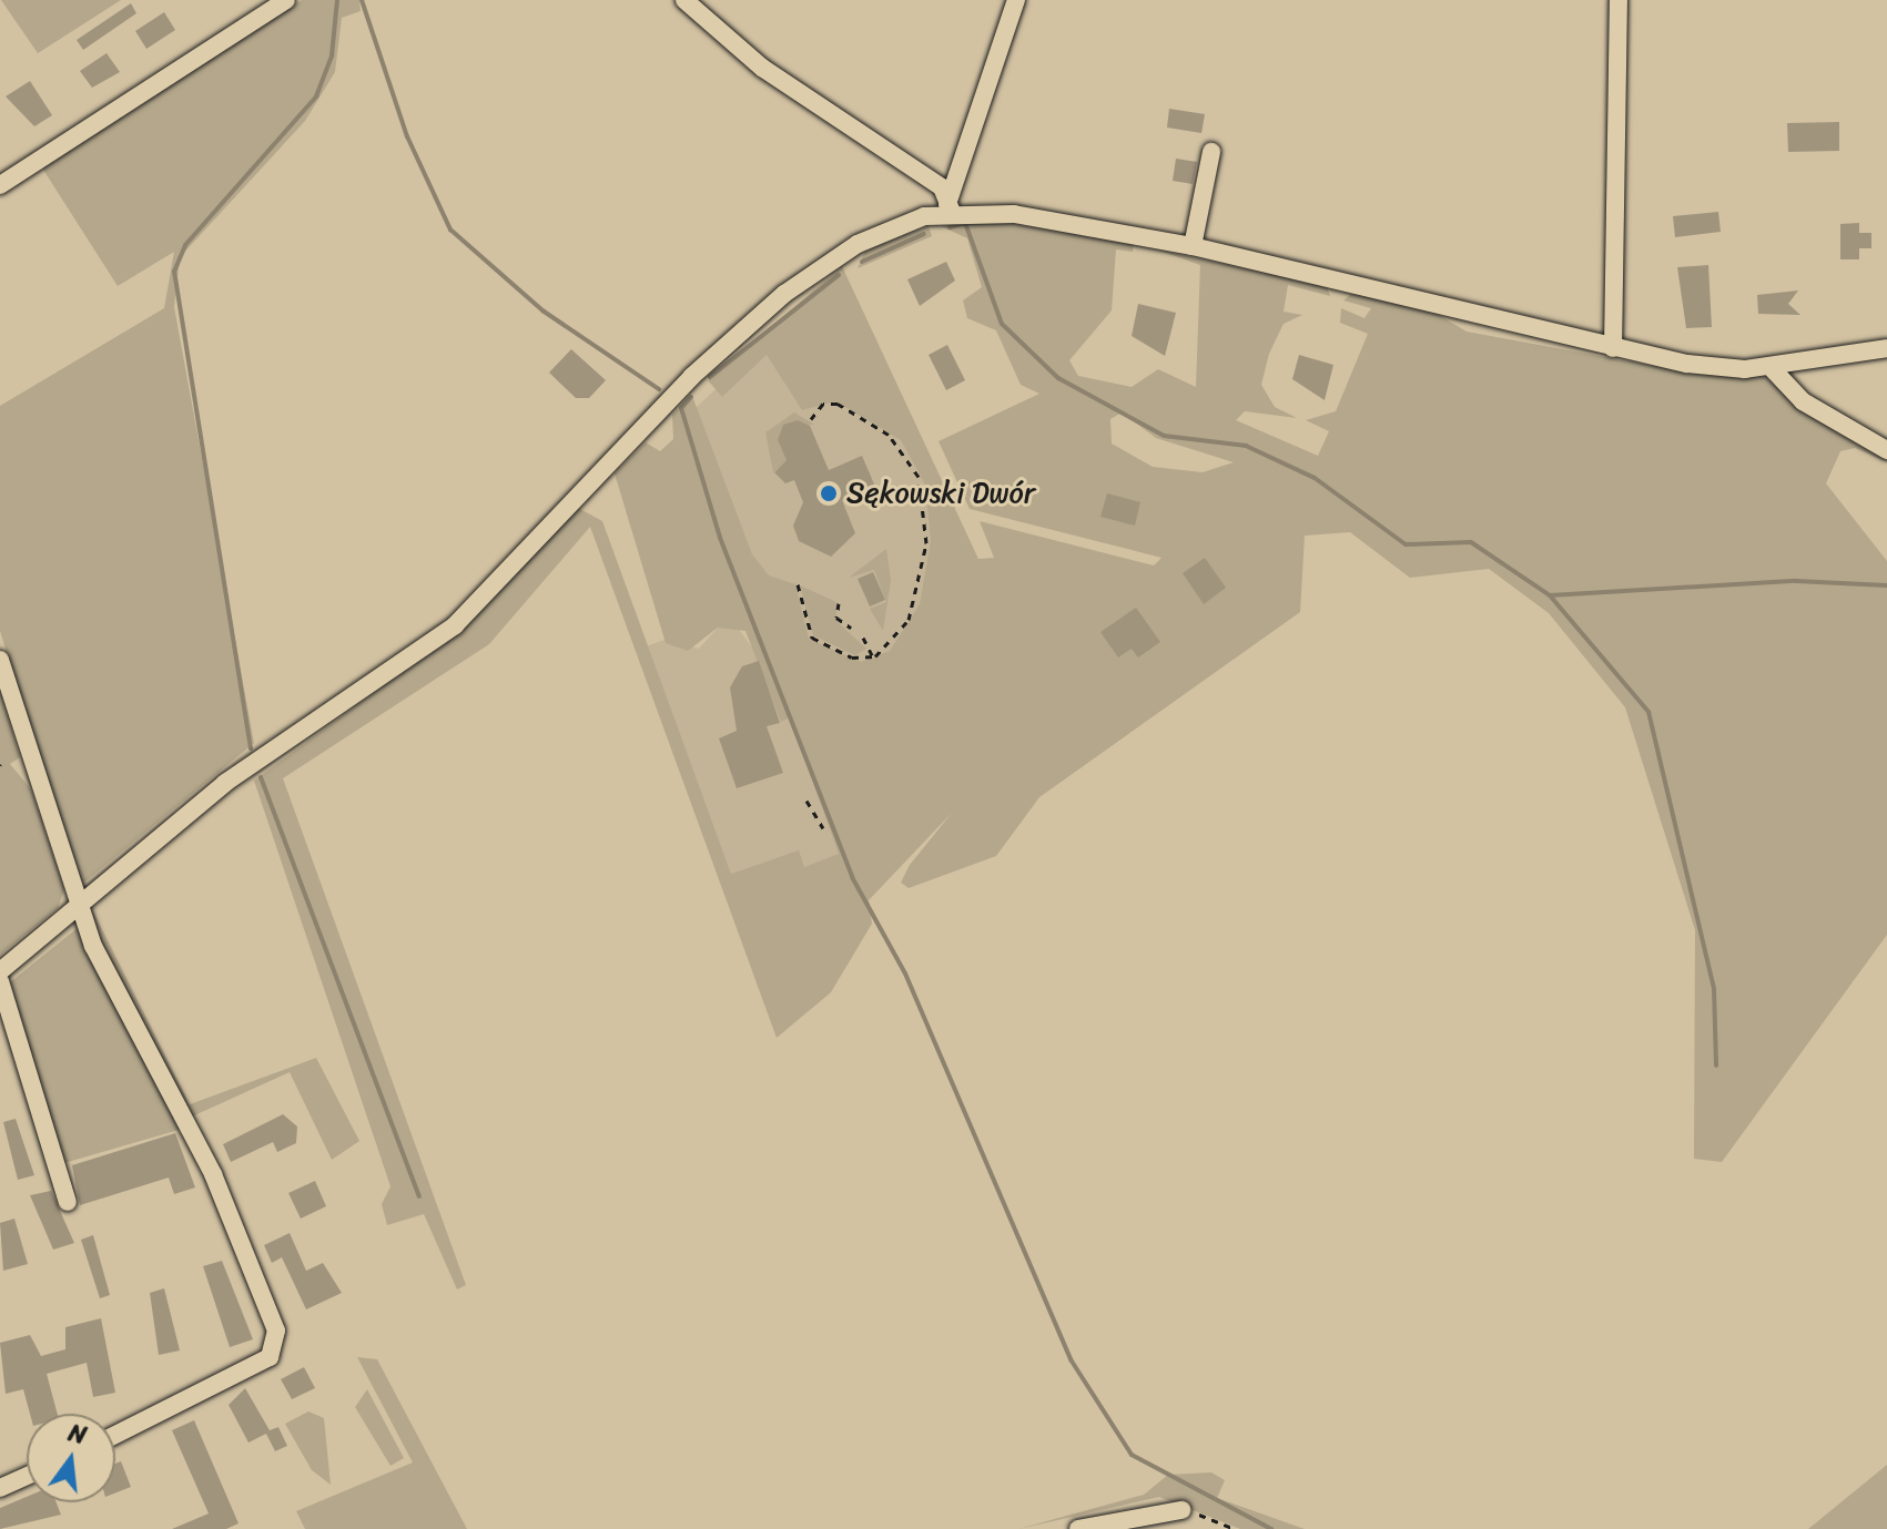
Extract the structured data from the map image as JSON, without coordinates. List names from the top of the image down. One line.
{"places":["Sękowski Dwór"],"north":"top"}
